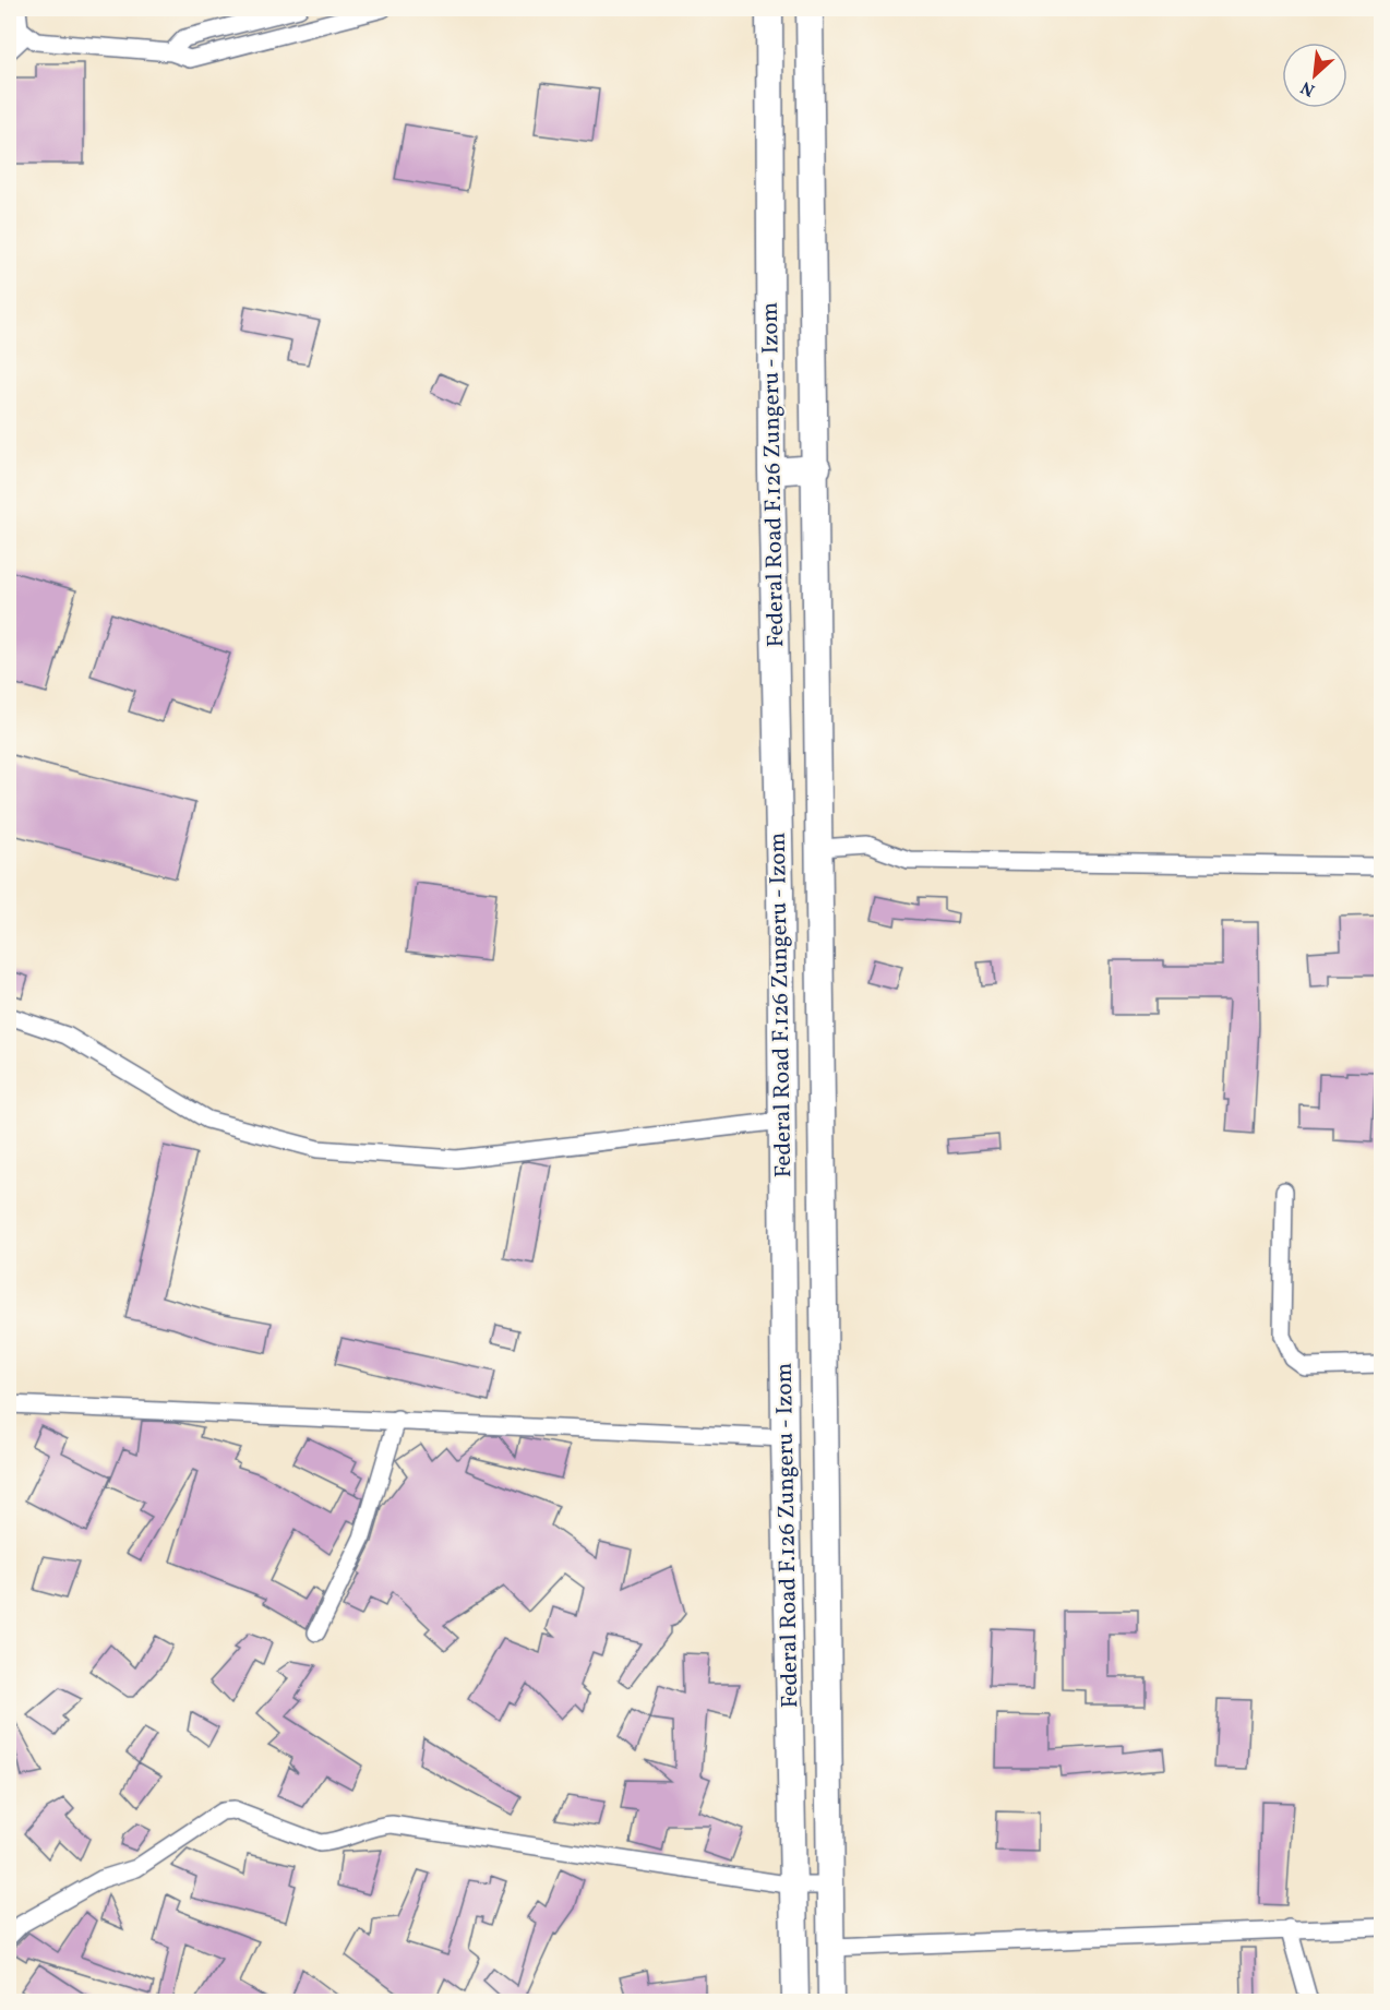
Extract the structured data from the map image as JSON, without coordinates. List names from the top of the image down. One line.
{"streets":{"main road":["Federal Road F.126 Zungeru - Izom"]},"north":"bottom left"}
